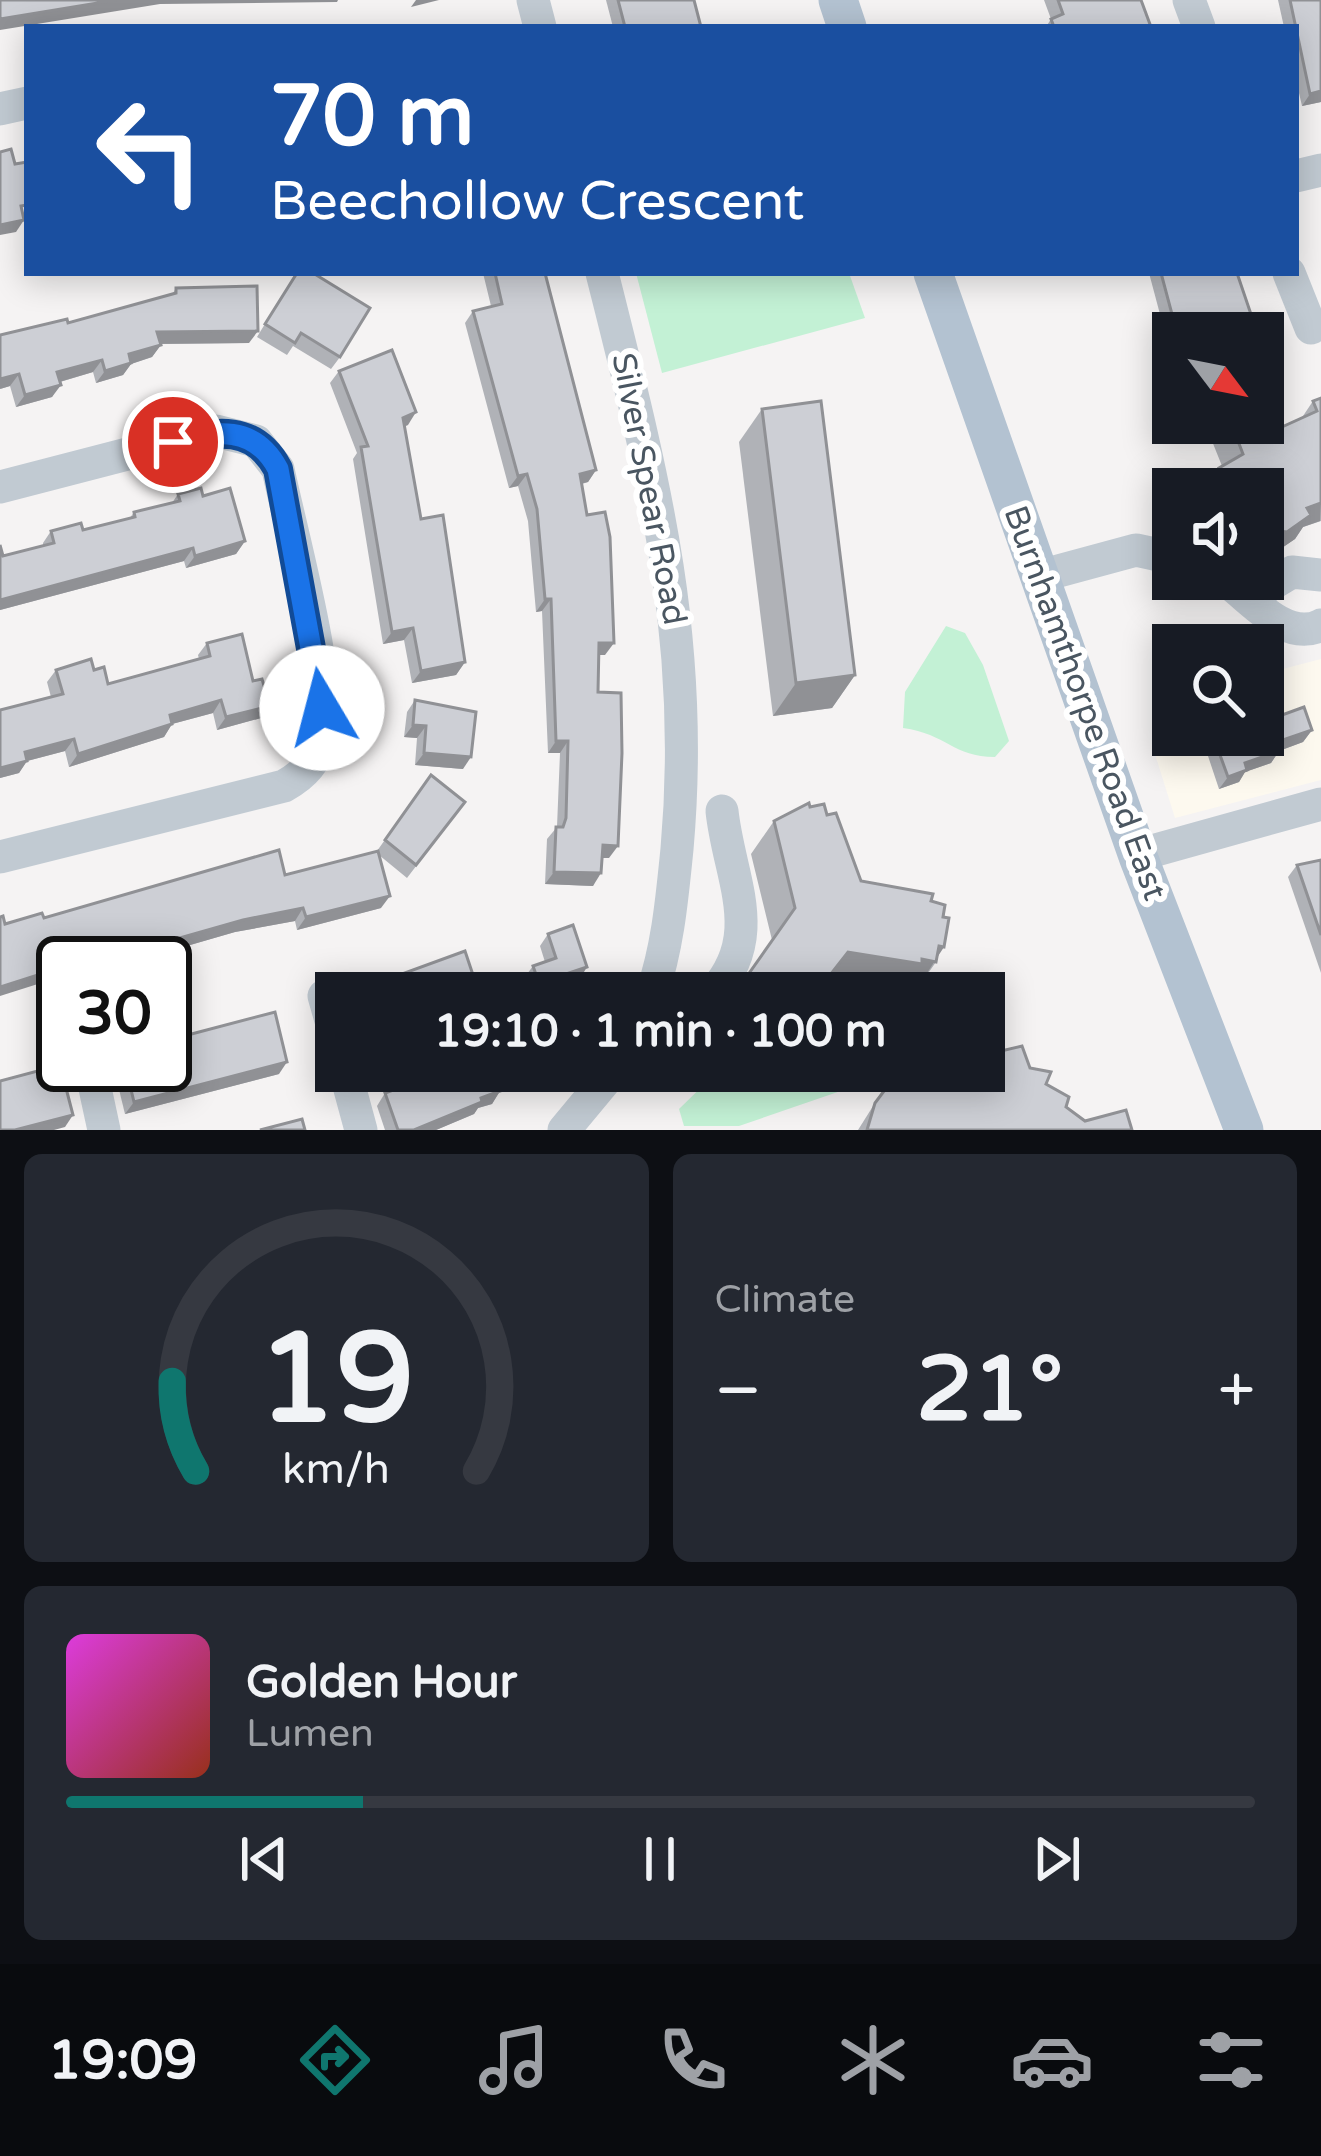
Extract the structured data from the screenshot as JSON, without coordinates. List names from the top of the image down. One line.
{"streets":{"main road":["Burnhamthorpe Road East"],"street":["Silver Spear Road"]},"north":"bottom right","page":{"turn":["70 m","Beechollow Crescent"],"limit":"30","trip":"19:10 · 1 min · 100 m","tile":"Climate","heat":["−","21°","+"],"song":["Golden Hour","Lumen"],"tabs":"19:09","gauge":["19","km/h"]}}
